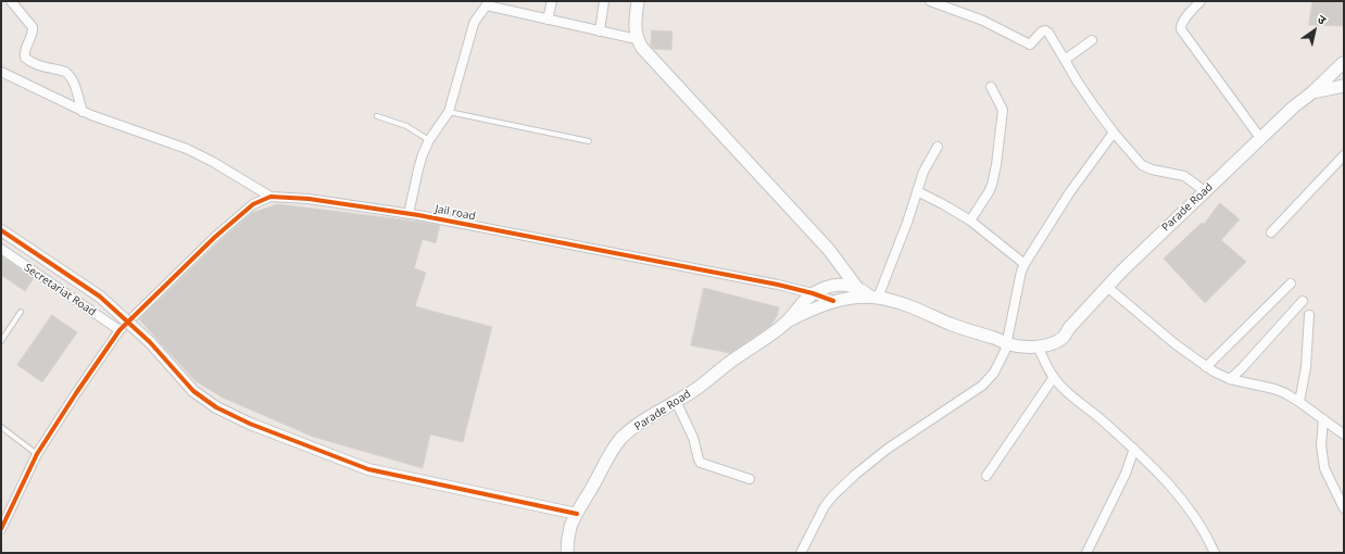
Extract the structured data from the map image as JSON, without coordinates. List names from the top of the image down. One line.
{"streets":{"main road":["Parade Road"],"street":["Jail road","Secretariat Road"]},"crossings":[["Parade Road","Jail road"],["Jail road","Secretariat Road"]],"north":"top right"}
